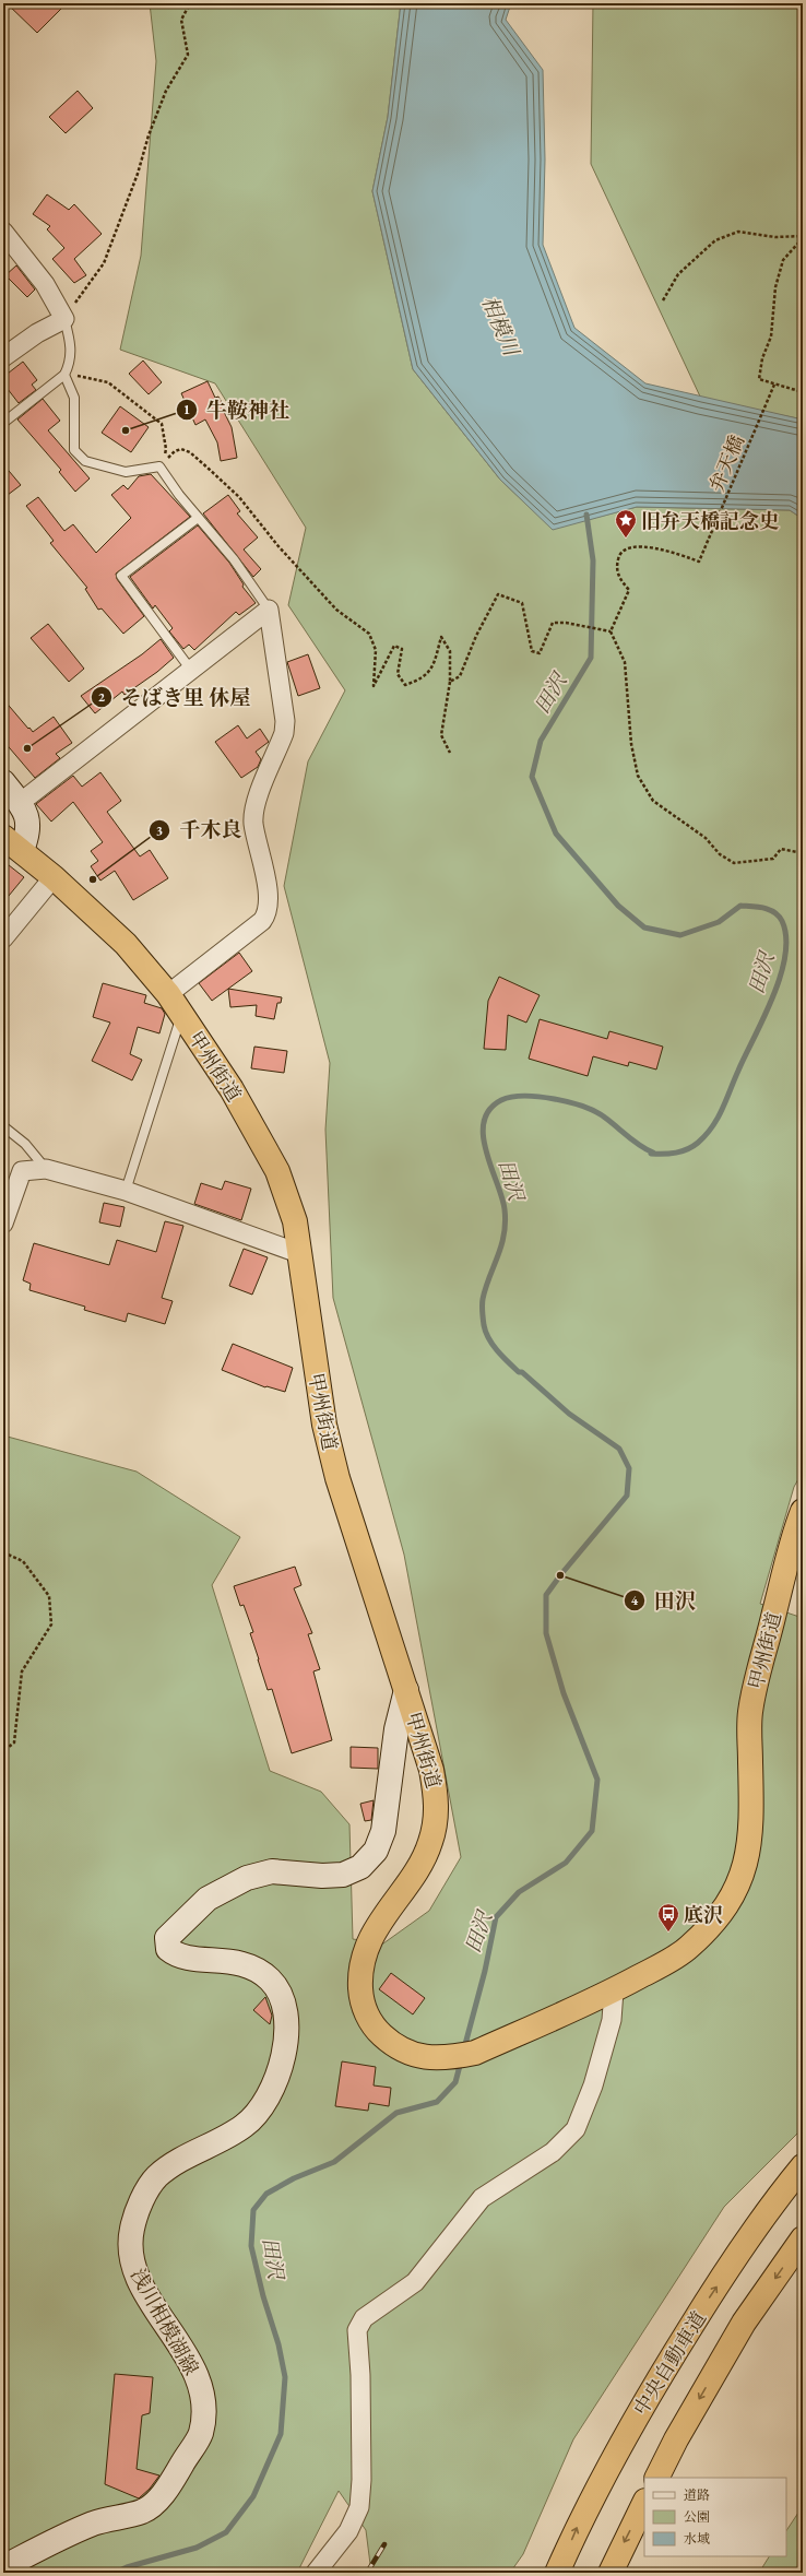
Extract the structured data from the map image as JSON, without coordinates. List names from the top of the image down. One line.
{"streets":{"highway":["甲州街道","中央自動車道"],"main road":["浅川相模湖線"],"path":["弁天橋"]},"crossings":[["甲州街道","浅川相模湖線"]],"water":["相模川","田沢"],"places":{"other":["牛鞍神社","そばき里 休屋","千木良","田沢"],"place":["旧弁天橋記念史"],"bus stop":["底沢"]},"legend":["道路","公園","水域"]}
